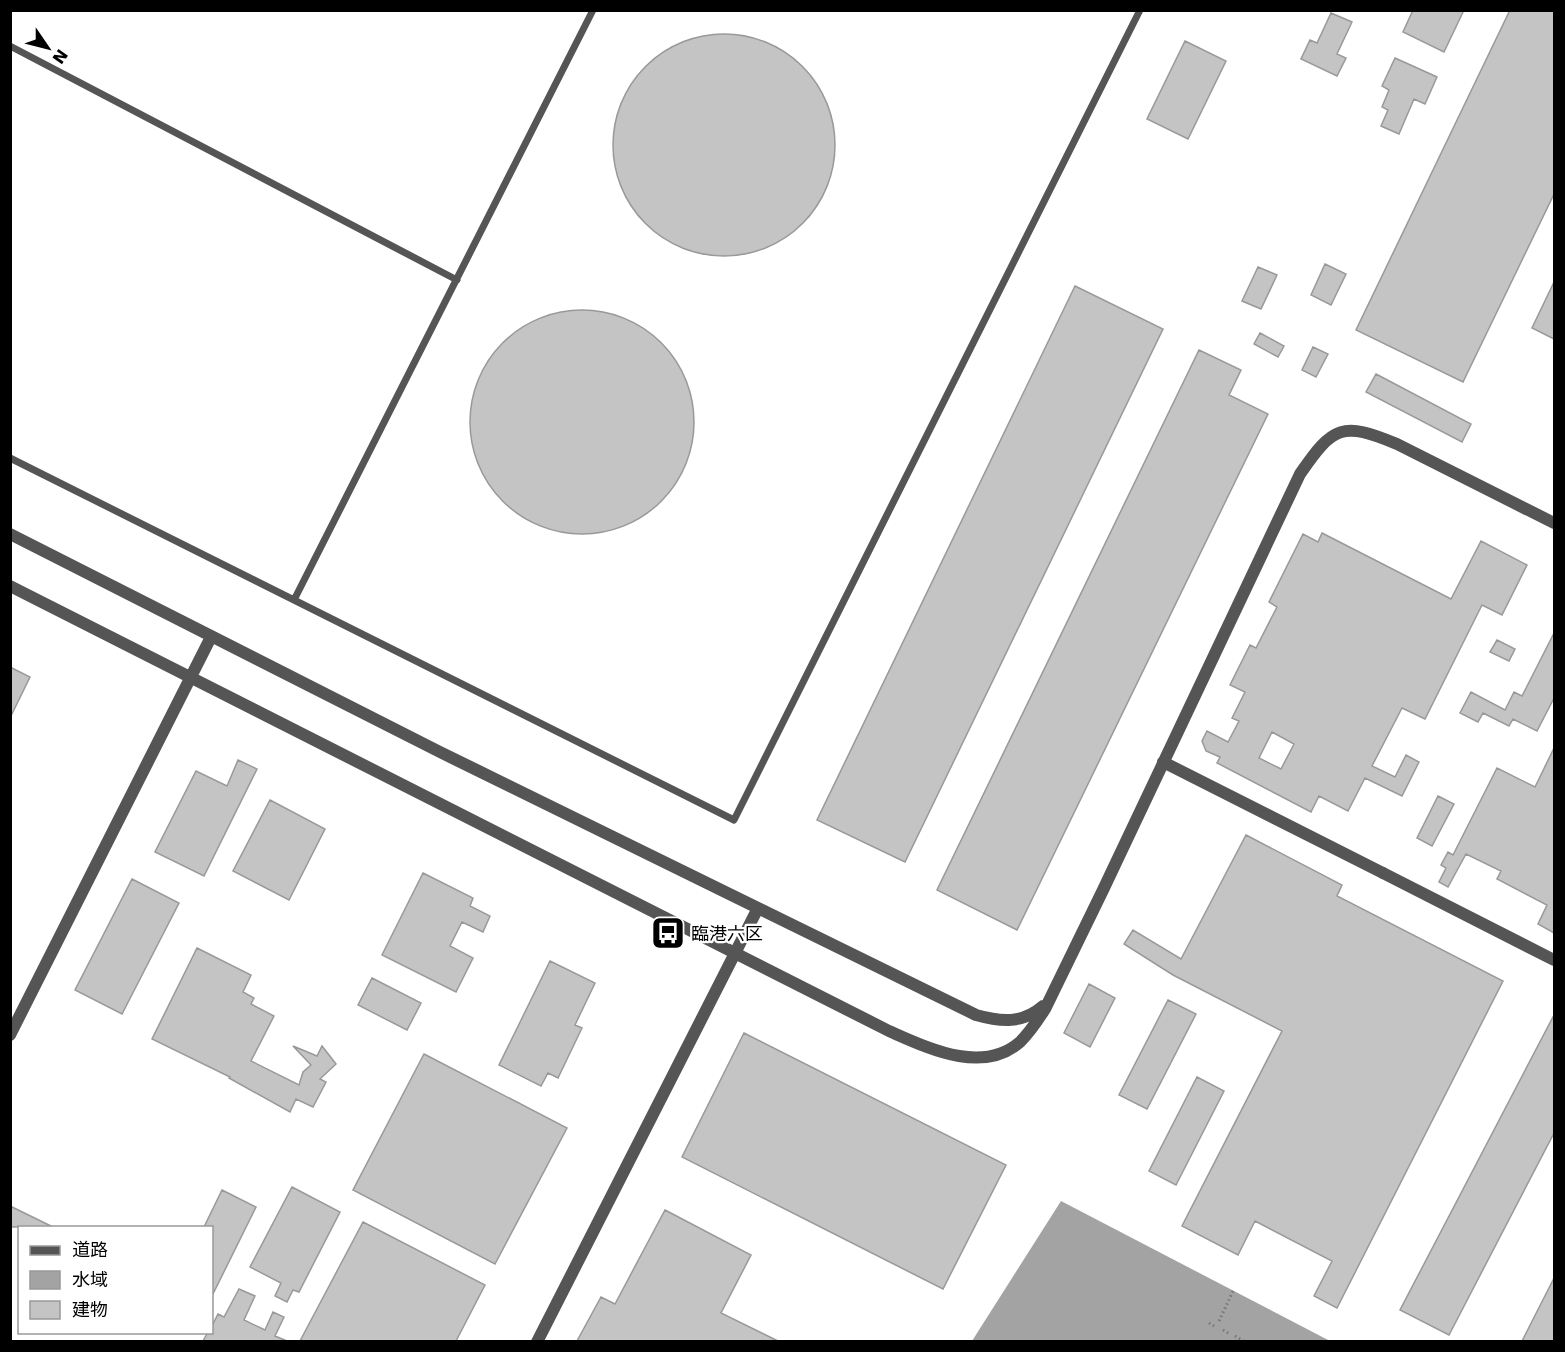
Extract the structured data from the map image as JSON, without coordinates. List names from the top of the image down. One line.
{"places":{"bus stop":["臨港六区"]},"legend":["道路","水域","建物"],"north":"bottom right"}
